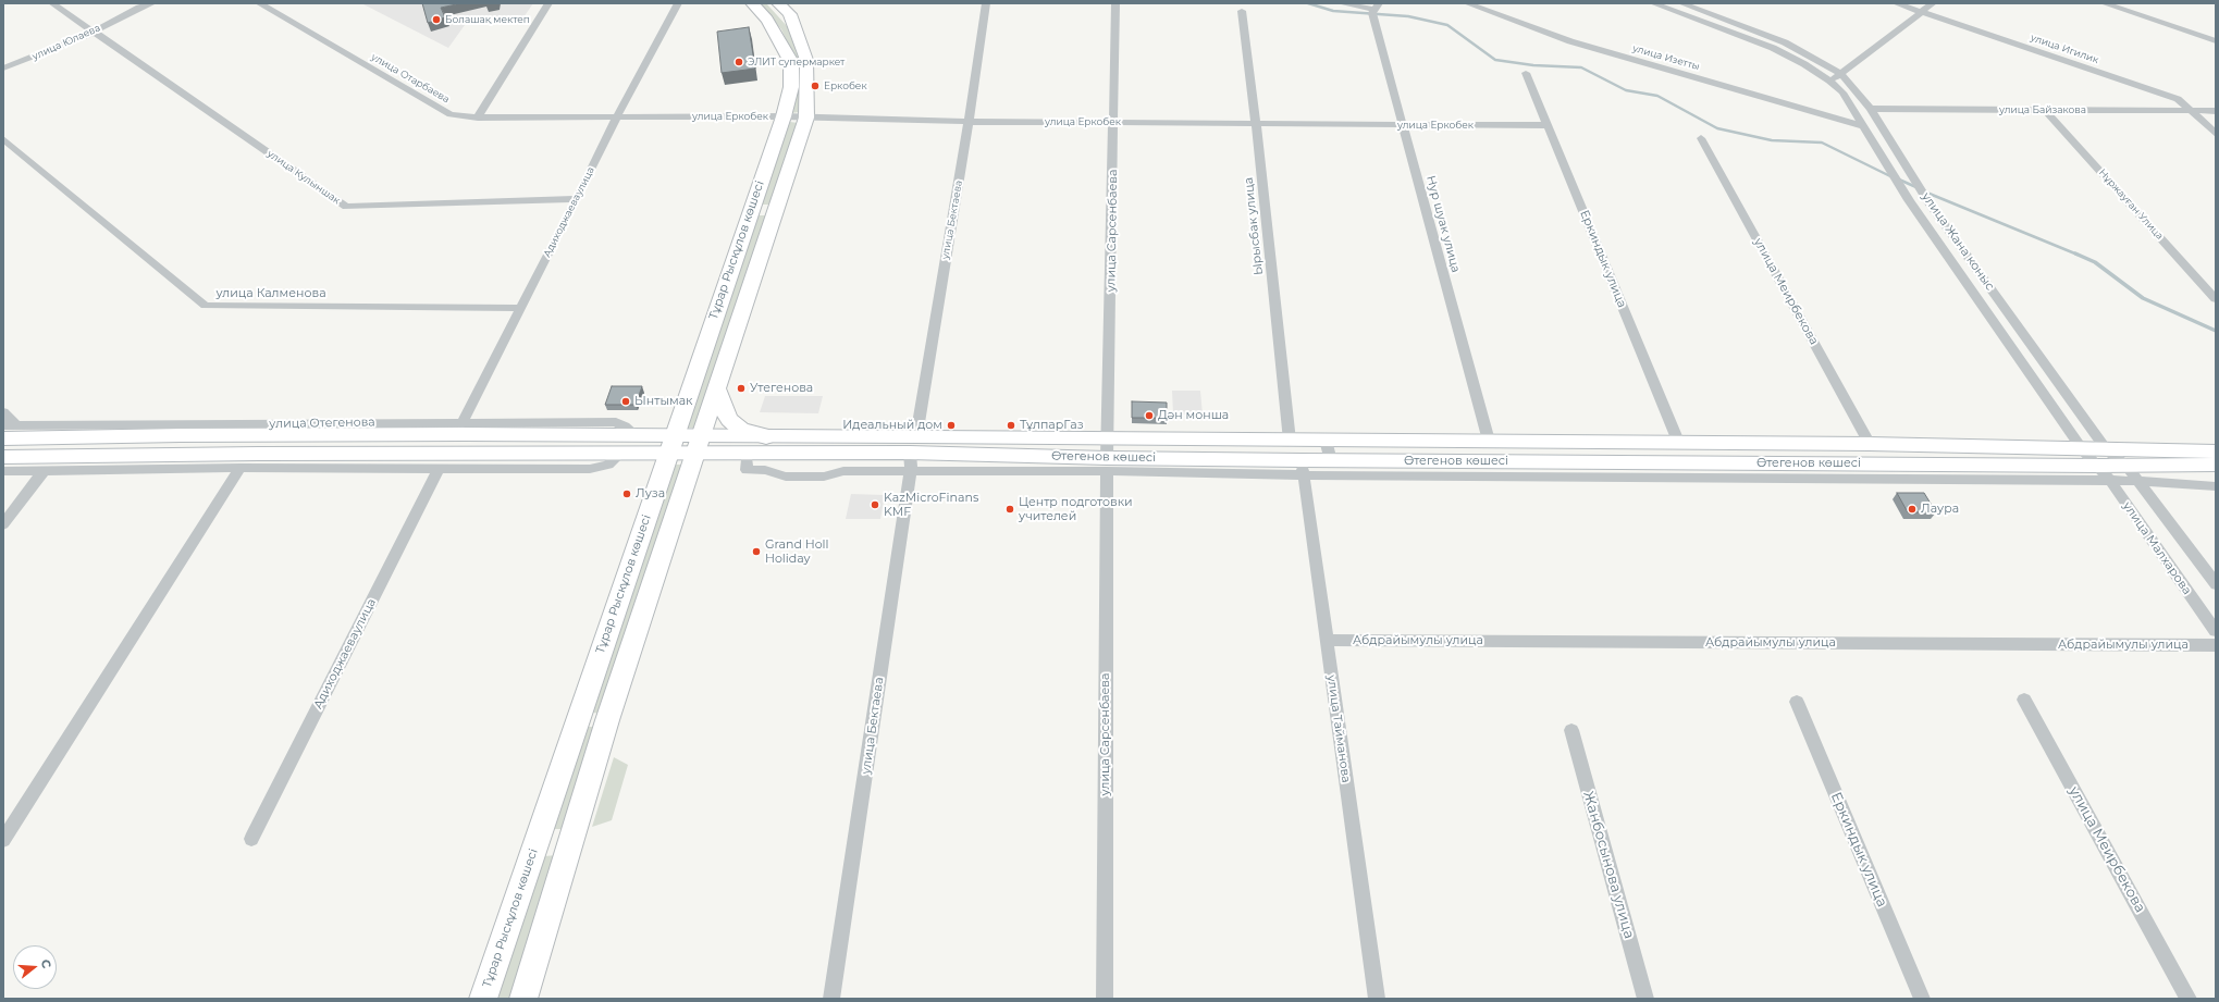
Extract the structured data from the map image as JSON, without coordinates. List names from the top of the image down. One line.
{"streets":{"main road":["Тұрар Рыскұлов көшесі","улица Отегенова","Өтегенов көшесі"],"street":["улица Юлаева","улица Игилик","улица Изетты","улица Отарбаева","улица Байзакова","улица Еркобек","улица Кулыншак","Нұржауған Улица","Адиходжаеваулица","улица Бектаева","Нур шуак улица","Ырысбак улица","улица Сарсенбаева","улица Жана коныс","Еркиндык улица","улица Меирбекова","улица Калменова","улица Малхарова","Абдрайымулы улица","улица Тайманова","Жанбосынова улица"]},"crossings":[["улица Юлаева","улица Кулыншак"],["улица Игилик","улица Байзакова"],["улица Изетты","улица Жана коныс"],["улица Отарбаева","улица Еркобек"],["улица Отарбаева","Адиходжаеваулица"],["улица Байзакова","Нұржауған Улица"],["улица Байзакова","улица Жана коныс"],["улица Еркобек","Адиходжаеваулица"],["улица Еркобек","улица Бектаева"],["улица Еркобек","Нур шуак улица"],["улица Еркобек","Ырысбак улица"],["улица Еркобек","улица Сарсенбаева"],["улица Еркобек","Тұрар Рыскұлов көшесі"],["улица Еркобек","Еркиндык улица"],["улица Кулыншак","Адиходжаеваулица"],["Адиходжаеваулица","улица Калменова"],["Адиходжаеваулица","улица Отегенова"],["улица Бектаева","Өтегенов көшесі"],["Нур шуак улица","Өтегенов көшесі"],["Ырысбак улица","Өтегенов көшесі"],["улица Сарсенбаева","Өтегенов көшесі"],["улица Жана коныс","Өтегенов көшесі"],["улица Жана коныс","улица Малхарова"],["Тұрар Рыскұлов көшесі","улица Отегенова"],["Тұрар Рыскұлов көшесі","Өтегенов көшесі"],["Еркиндык улица","Өтегенов көшесі"],["улица Меирбекова","Өтегенов көшесі"],["Өтегенов көшесі","улица Малхарова"],["Өтегенов көшесі","улица Тайманова"],["Абдрайымулы улица","улица Тайманова"]],"places":["Болашақ мектеп","ЭЛИТ супермаркет","Еркобек","Утегенова","Ынтымак","Дән монша","Идеальный дом","ТұлпарГаз","Луза","KazMicroFinans KMF","Центр подготовки учителей","Лаура","Grand Holl Holiday"],"north":"right"}
